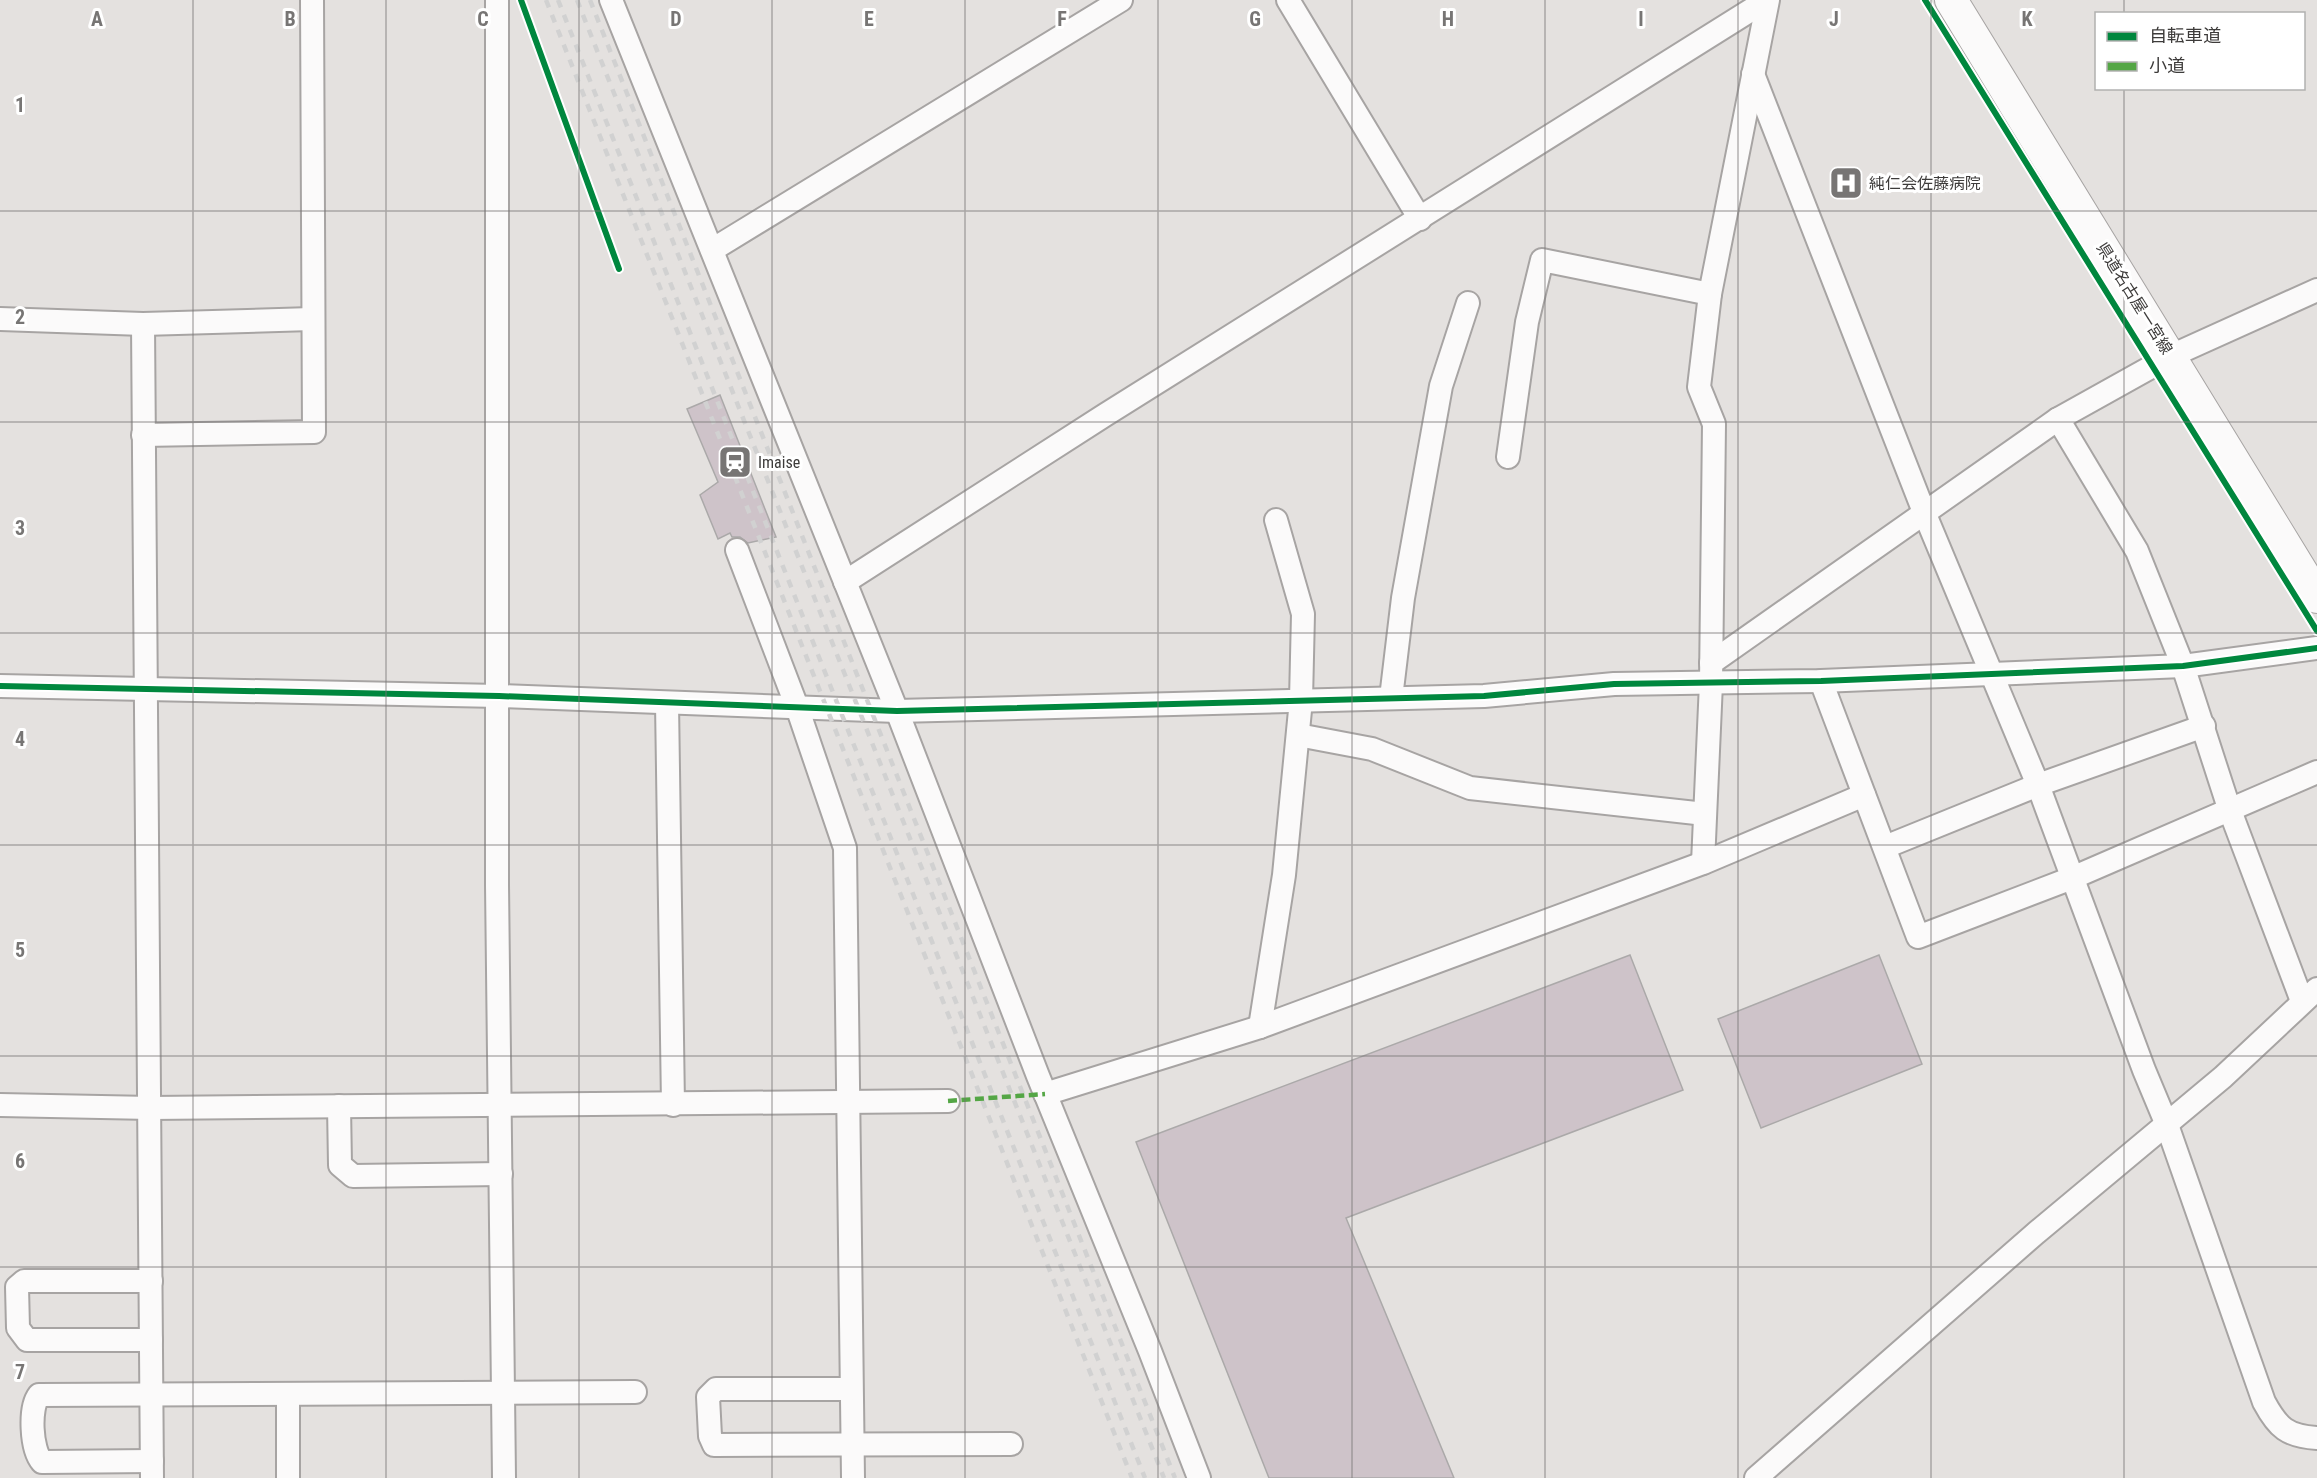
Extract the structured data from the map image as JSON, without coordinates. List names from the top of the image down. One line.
{"streets":{"main road":["県道名古屋一宮線"]},"places":{"hospital":["純仁会佐藤病院"],"station":["Imaise"]},"legend":["自転車道","小道"],"grid":{"columns":["A","B","C","D","E","F","G","H","I","J","K"],"rows":["1","2","3","4","5","6","7"]}}
